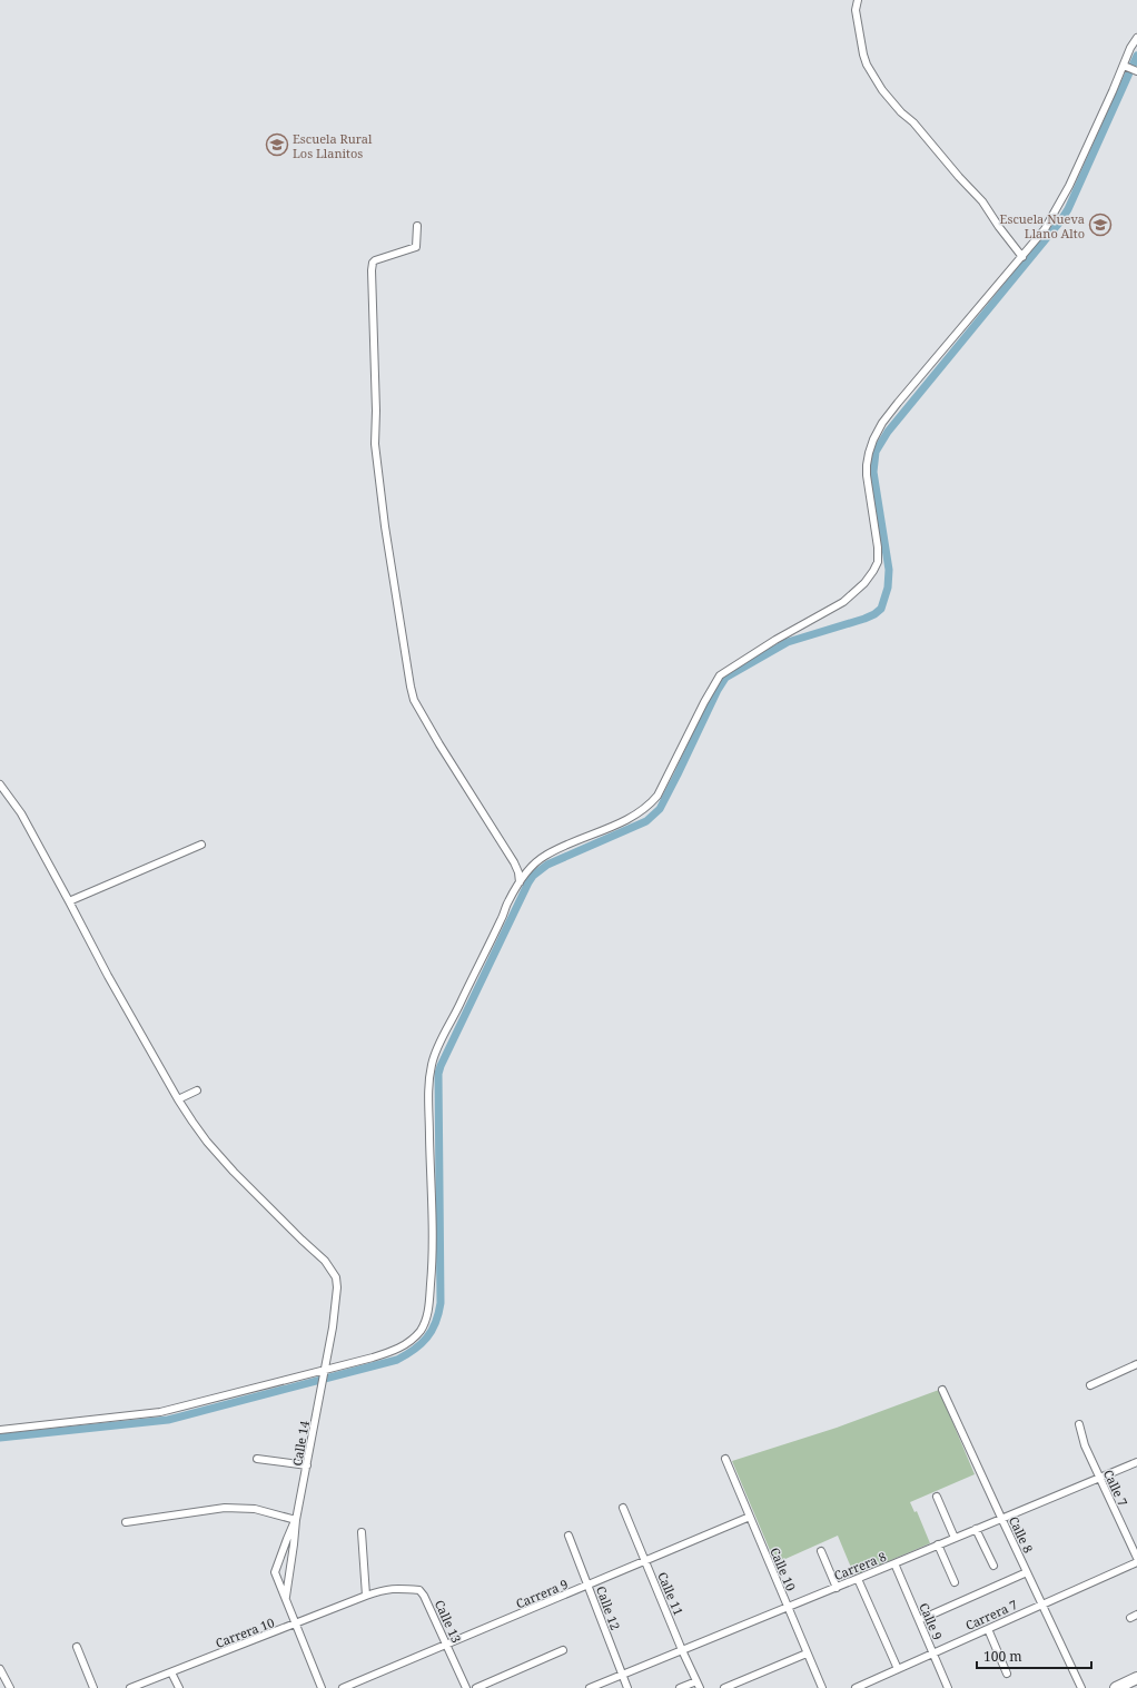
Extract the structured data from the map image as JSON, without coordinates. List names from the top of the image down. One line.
{"streets":{"street":["Calle 14","Calle 7","Calle 8","Carrera 8","Calle 10","Carrera 9","Calle 11","Calle 12","Carrera 7","Calle 13","Calle 9","Carrera 10"]},"crossings":[["Calle 14","Carrera 10"],["Calle 7","Carrera 8"],["Calle 8","Carrera 8"],["Calle 8","Carrera 7"],["Carrera 8","Calle 10"],["Carrera 8","Calle 11"],["Carrera 8","Calle 12"],["Carrera 8","Calle 9"],["Calle 10","Carrera 9"],["Carrera 9","Calle 11"],["Carrera 9","Calle 12"],["Carrera 9","Calle 13"],["Carrera 7","Calle 9"],["Calle 13","Carrera 10"]],"places":{"school or university":["Escuela Rural Los Llanitos","Escuela Nueva Llano Alto"]},"scale_bar":"100 m"}
